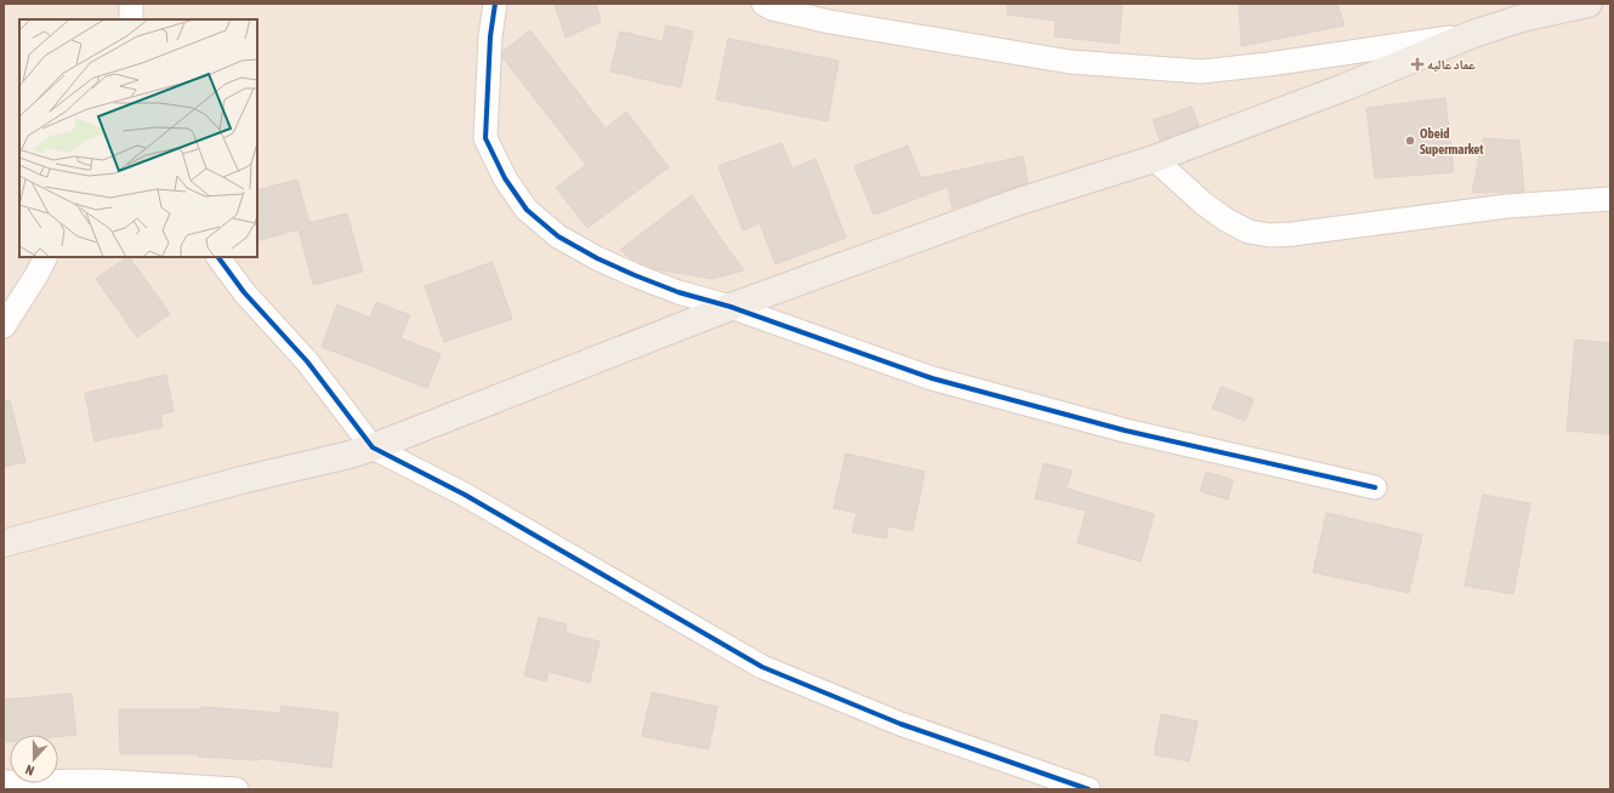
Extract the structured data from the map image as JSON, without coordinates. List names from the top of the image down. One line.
{"places":{"health":["عماد عاليه"],"other":["Obeid Supermarket"]},"north":"bottom"}
